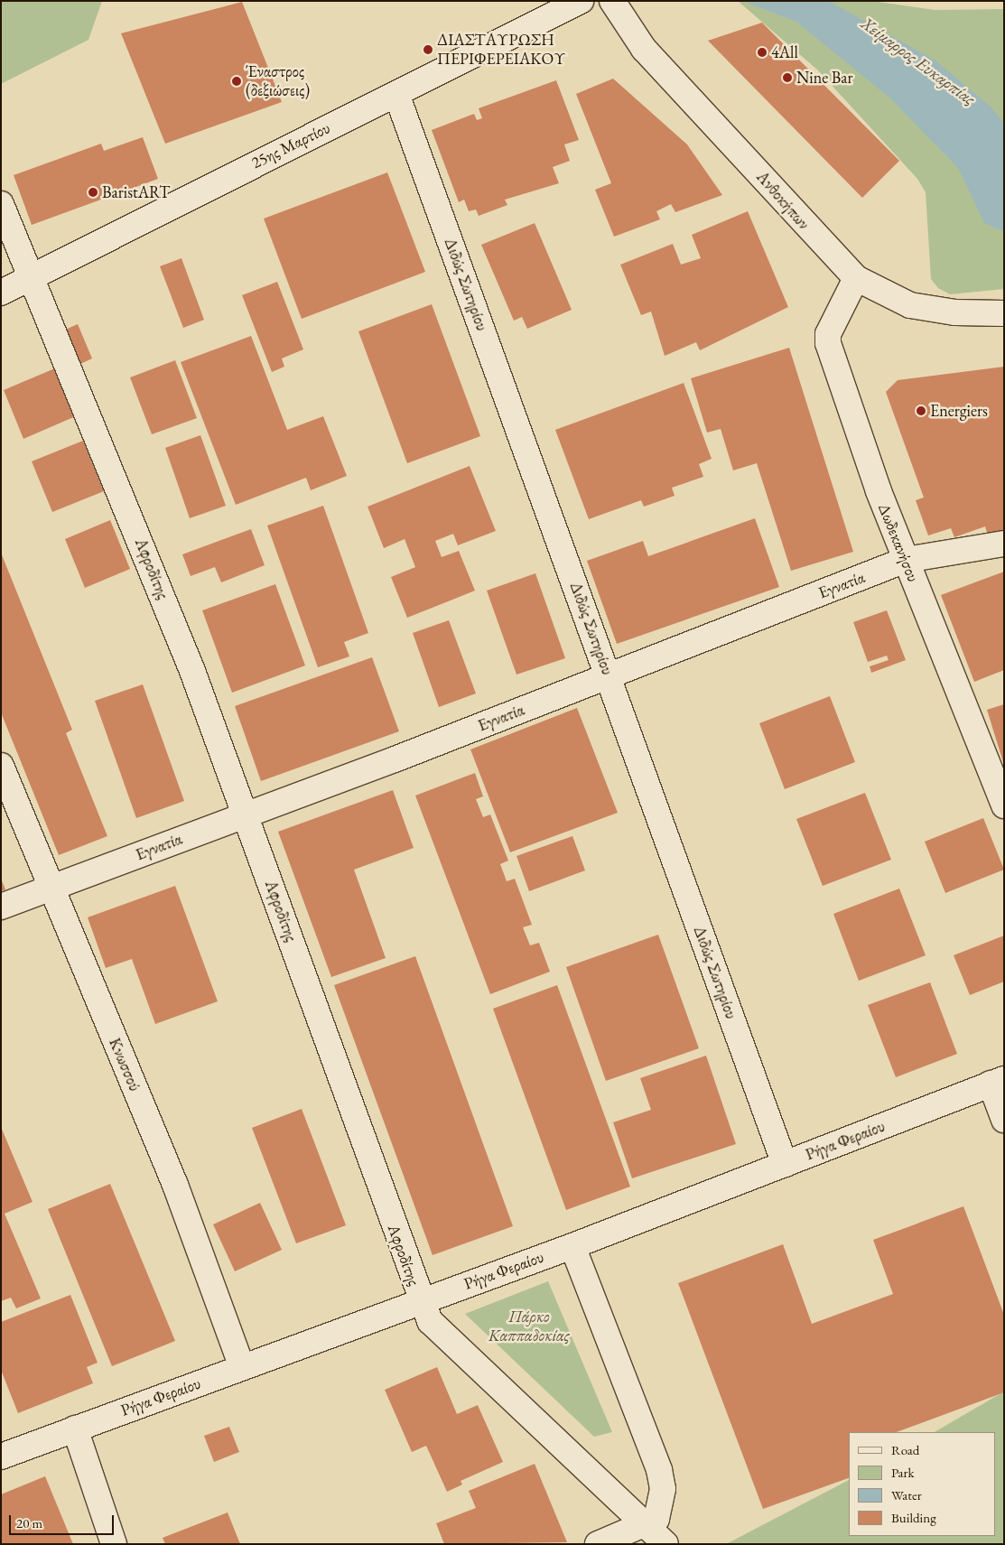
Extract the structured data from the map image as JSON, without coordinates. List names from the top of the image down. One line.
{"streets":{"street":["25ης Μαρτίου","Ανθοκήπων","Διδώς Σωτηρίου","Δωδεκανήσου","Αφροδίτης","Εγνατία","Κνωσσού","Ρήγα Φεραίου"]},"crossings":[["25ης Μαρτίου","Διδώς Σωτηρίου"],["25ης Μαρτίου","Αφροδίτης"],["Ανθοκήπων","Δωδεκανήσου"],["Διδώς Σωτηρίου","Εγνατία"],["Διδώς Σωτηρίου","Ρήγα Φεραίου"],["Δωδεκανήσου","Εγνατία"],["Αφροδίτης","Εγνατία"],["Αφροδίτης","Ρήγα Φεραίου"],["Εγνατία","Κνωσσού"],["Κνωσσού","Ρήγα Φεραίου"]],"water":["Χείμαρρος Ευκαρπίας"],"parks":["Πάρκο Καππαδοκίας"],"places":["ΔΙΑΣΤΑΥΡΩΣΗ ΠΕΡΙΦΕΡΕΙΑΚΟΥ","4All","Nine Bar","Έναστρος (δεξιώσεις)","BaristART","Energiers"],"legend":["Road","Park","Water","Building"],"scale_bar":"20 m"}
